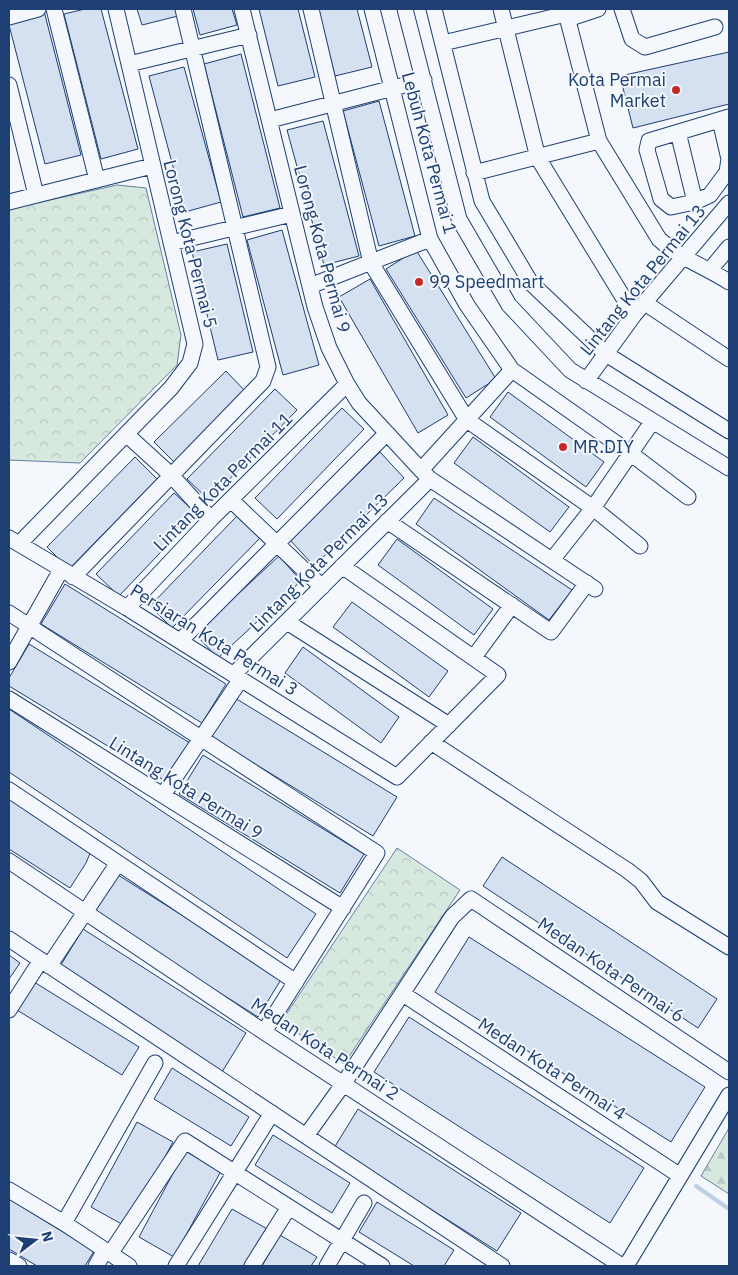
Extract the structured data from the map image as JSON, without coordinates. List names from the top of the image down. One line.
{"streets":{"street":["Lebuh Kota Permai 1","Lorong Kota Permai 5","Lorong Kota Permai 9","Lintang Kota Permai 13","Lintang Kota Permai 11","Persiaran Kota Permai 3","Lintang Kota Permai 9","Medan Kota Permai 6","Medan Kota Permai 2","Medan Kota Permai 4"]},"crossings":[["Lebuh Kota Permai 1","Lintang Kota Permai 13"],["Lorong Kota Permai 5","Persiaran Kota Permai 3"],["Lorong Kota Permai 9","Lintang Kota Permai 13"],["Lorong Kota Permai 9","Lintang Kota Permai 11"],["Lintang Kota Permai 13","Persiaran Kota Permai 3"],["Lintang Kota Permai 13","Lintang Kota Permai 9"],["Lintang Kota Permai 11","Persiaran Kota Permai 3"],["Medan Kota Permai 6","Medan Kota Permai 4"]],"places":["Kota Permai Market","99 Speedmart","MR.DIY"],"north":"right"}
